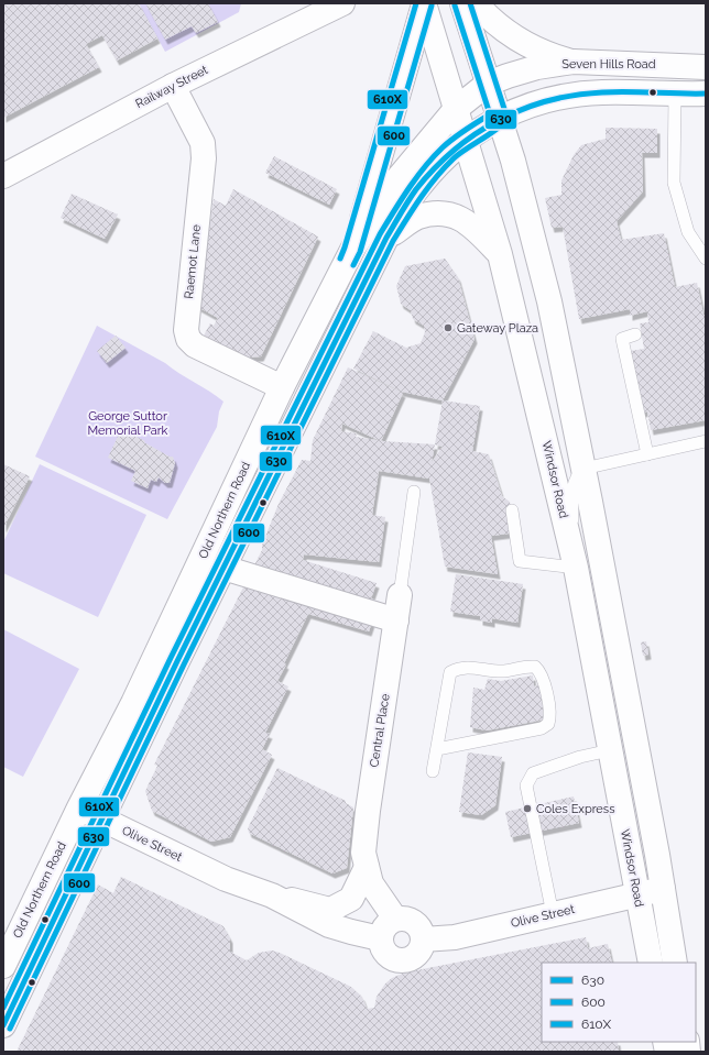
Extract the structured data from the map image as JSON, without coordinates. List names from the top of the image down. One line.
{"streets":{"main road":["Seven Hills Road","Railway Street","Raemot Lane","Windsor Road","Old Northern Road","Central Place","Olive Street"]},"crossings":[["Seven Hills Road","Old Northern Road"],["Railway Street","Raemot Lane"],["Raemot Lane","Old Northern Road"],["Windsor Road","Old Northern Road"],["Windsor Road","Olive Street"],["Old Northern Road","Olive Street"],["Central Place","Olive Street"]],"parks":["George Suttor Memorial Park"],"places":["Gateway Plaza","Coles Express"],"lines":["transit line 600","transit line 610X","transit line 630"],"legend":["630","600","610X"]}
